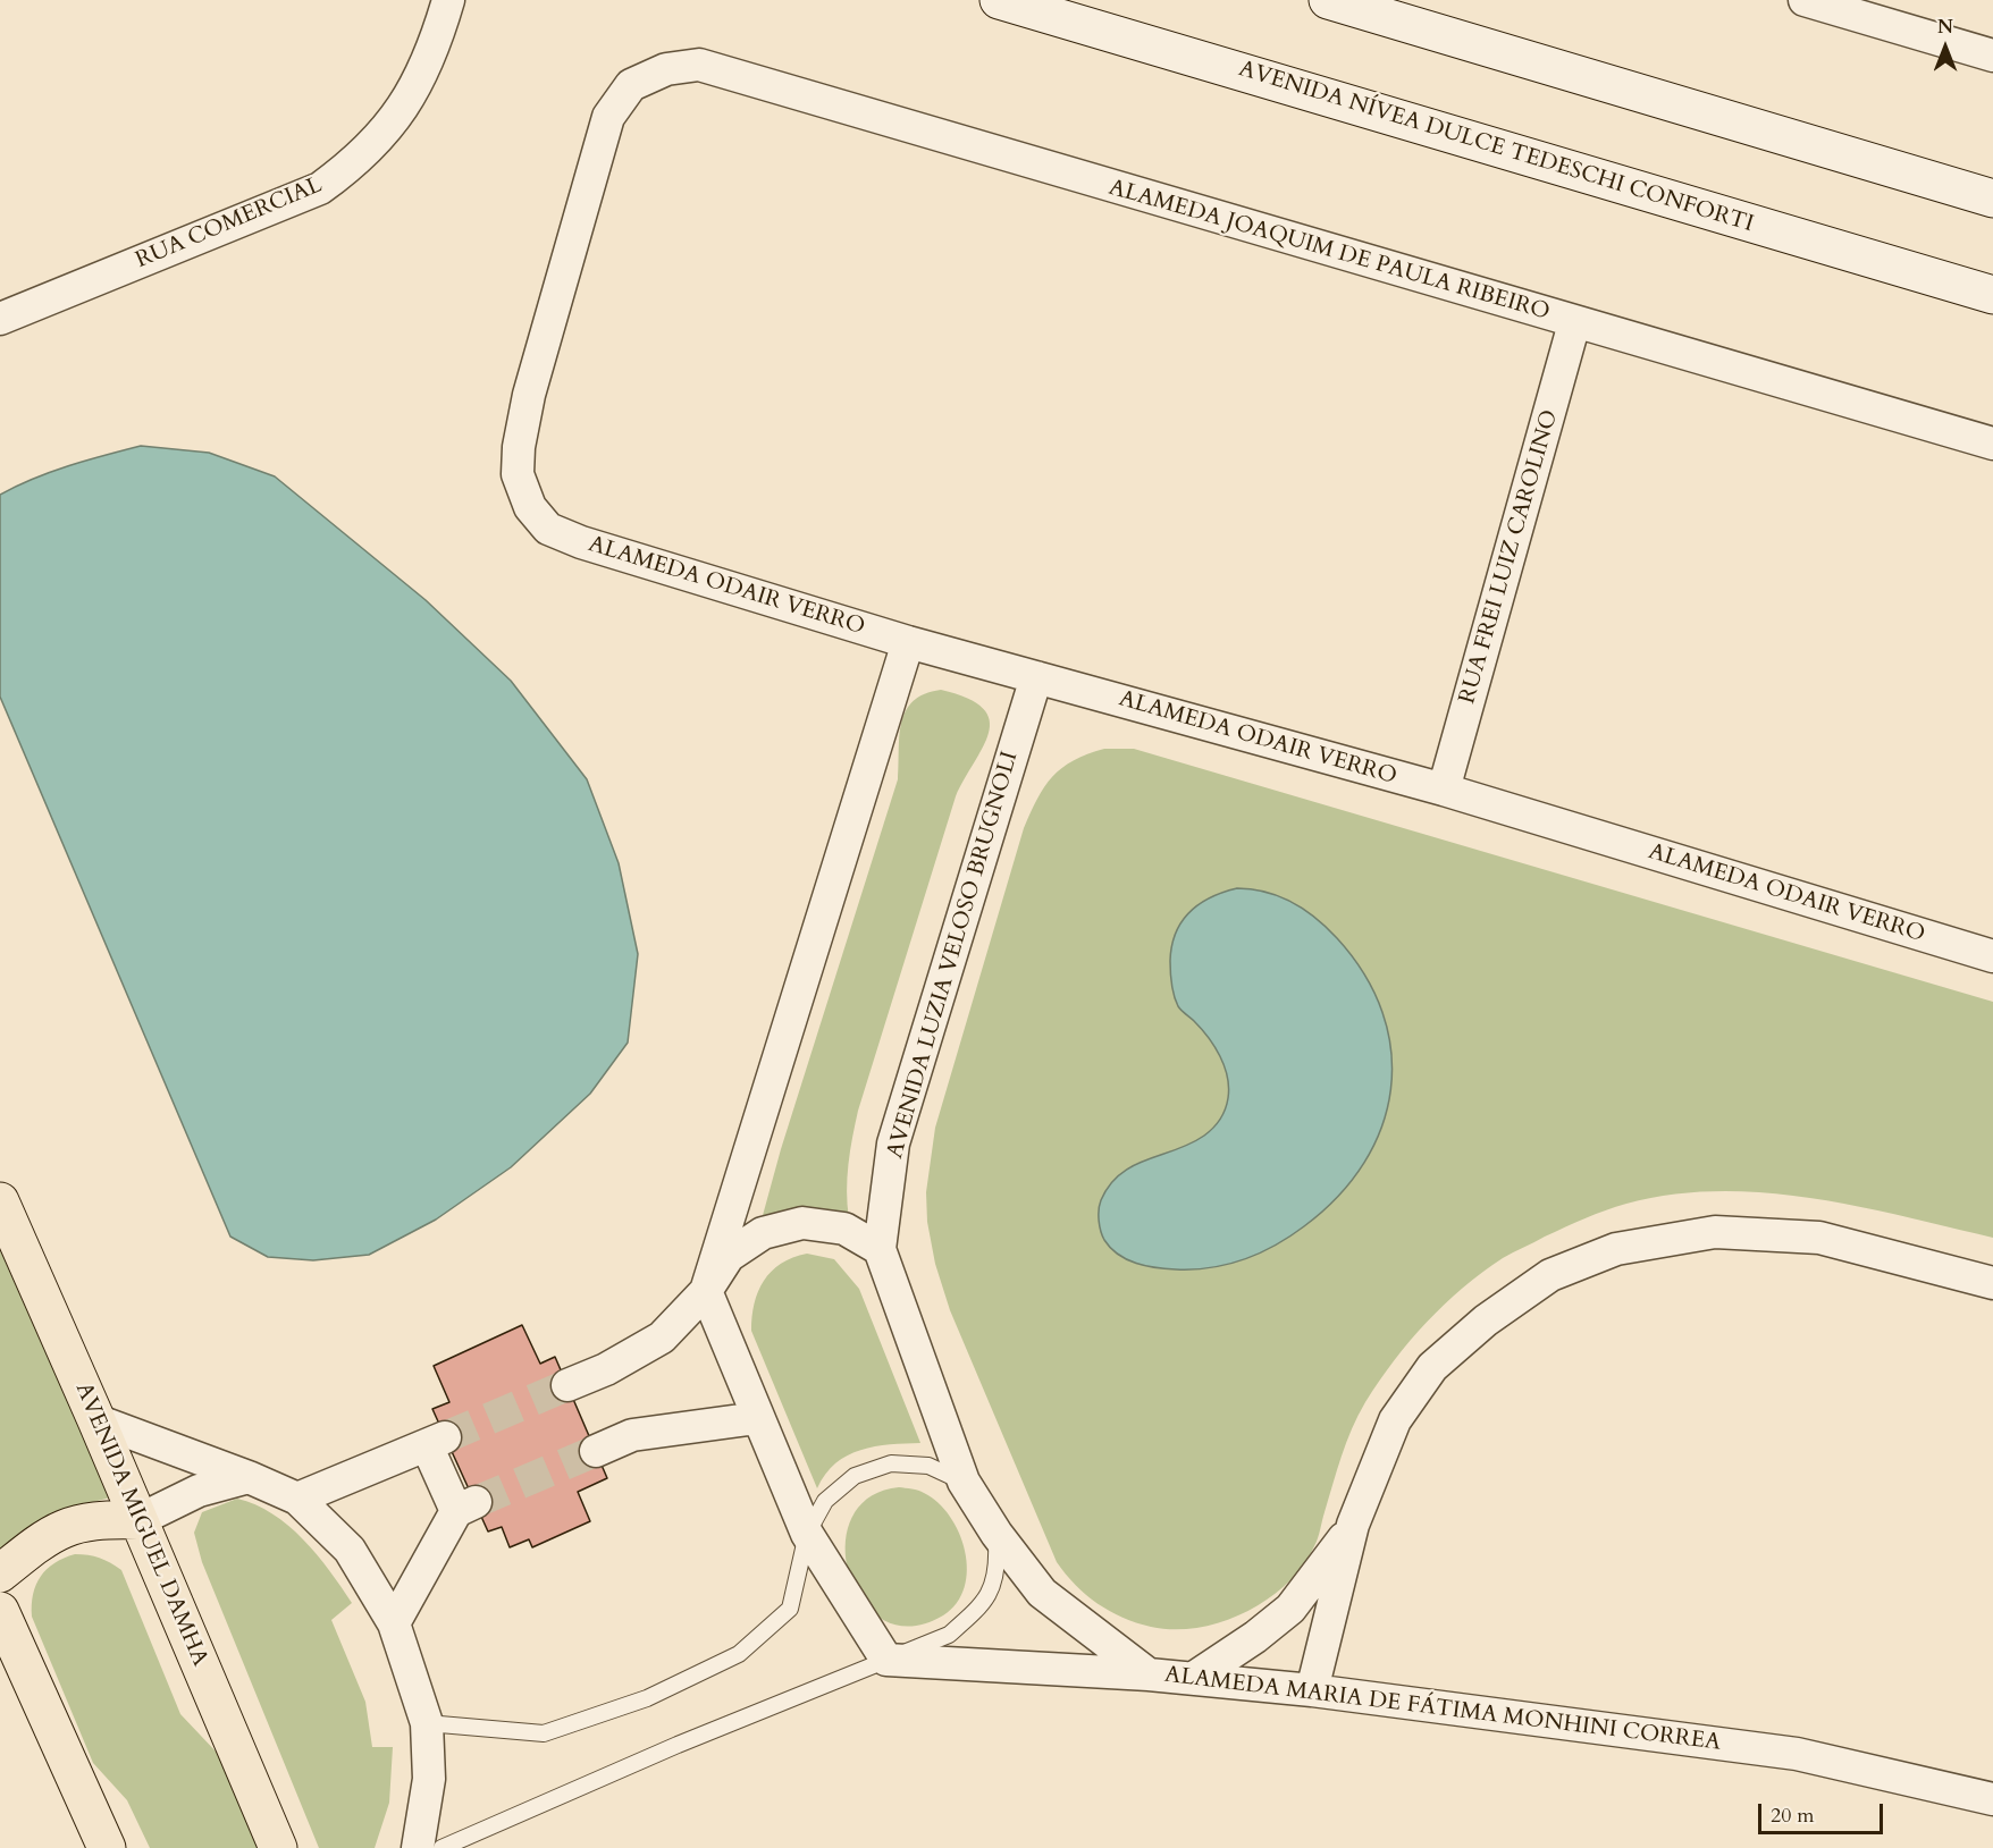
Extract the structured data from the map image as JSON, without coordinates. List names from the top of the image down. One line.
{"streets":{"main road":["AVENIDA NÍVEA DULCE TEDESCHI CONFORTI","AVENIDA MIGUEL DAMHA"],"street":["RUA COMERCIAL","ALAMEDA JOAQUIM DE PAULA RIBEIRO","RUA FREI LUIZ CAROLINO","ALAMEDA ODAIR VERRO","AVENIDA LUZIA VELOSO BRUGNOLI","ALAMEDA MARIA DE FÁTIMA MONHINI CORREA"]},"crossings":[["ALAMEDA JOAQUIM DE PAULA RIBEIRO","RUA FREI LUIZ CAROLINO"],["ALAMEDA JOAQUIM DE PAULA RIBEIRO","ALAMEDA ODAIR VERRO"],["RUA FREI LUIZ CAROLINO","ALAMEDA ODAIR VERRO"],["ALAMEDA ODAIR VERRO","AVENIDA LUZIA VELOSO BRUGNOLI"],["AVENIDA LUZIA VELOSO BRUGNOLI","ALAMEDA MARIA DE FÁTIMA MONHINI CORREA"]],"scale_bar":"20 m","north":"top"}
